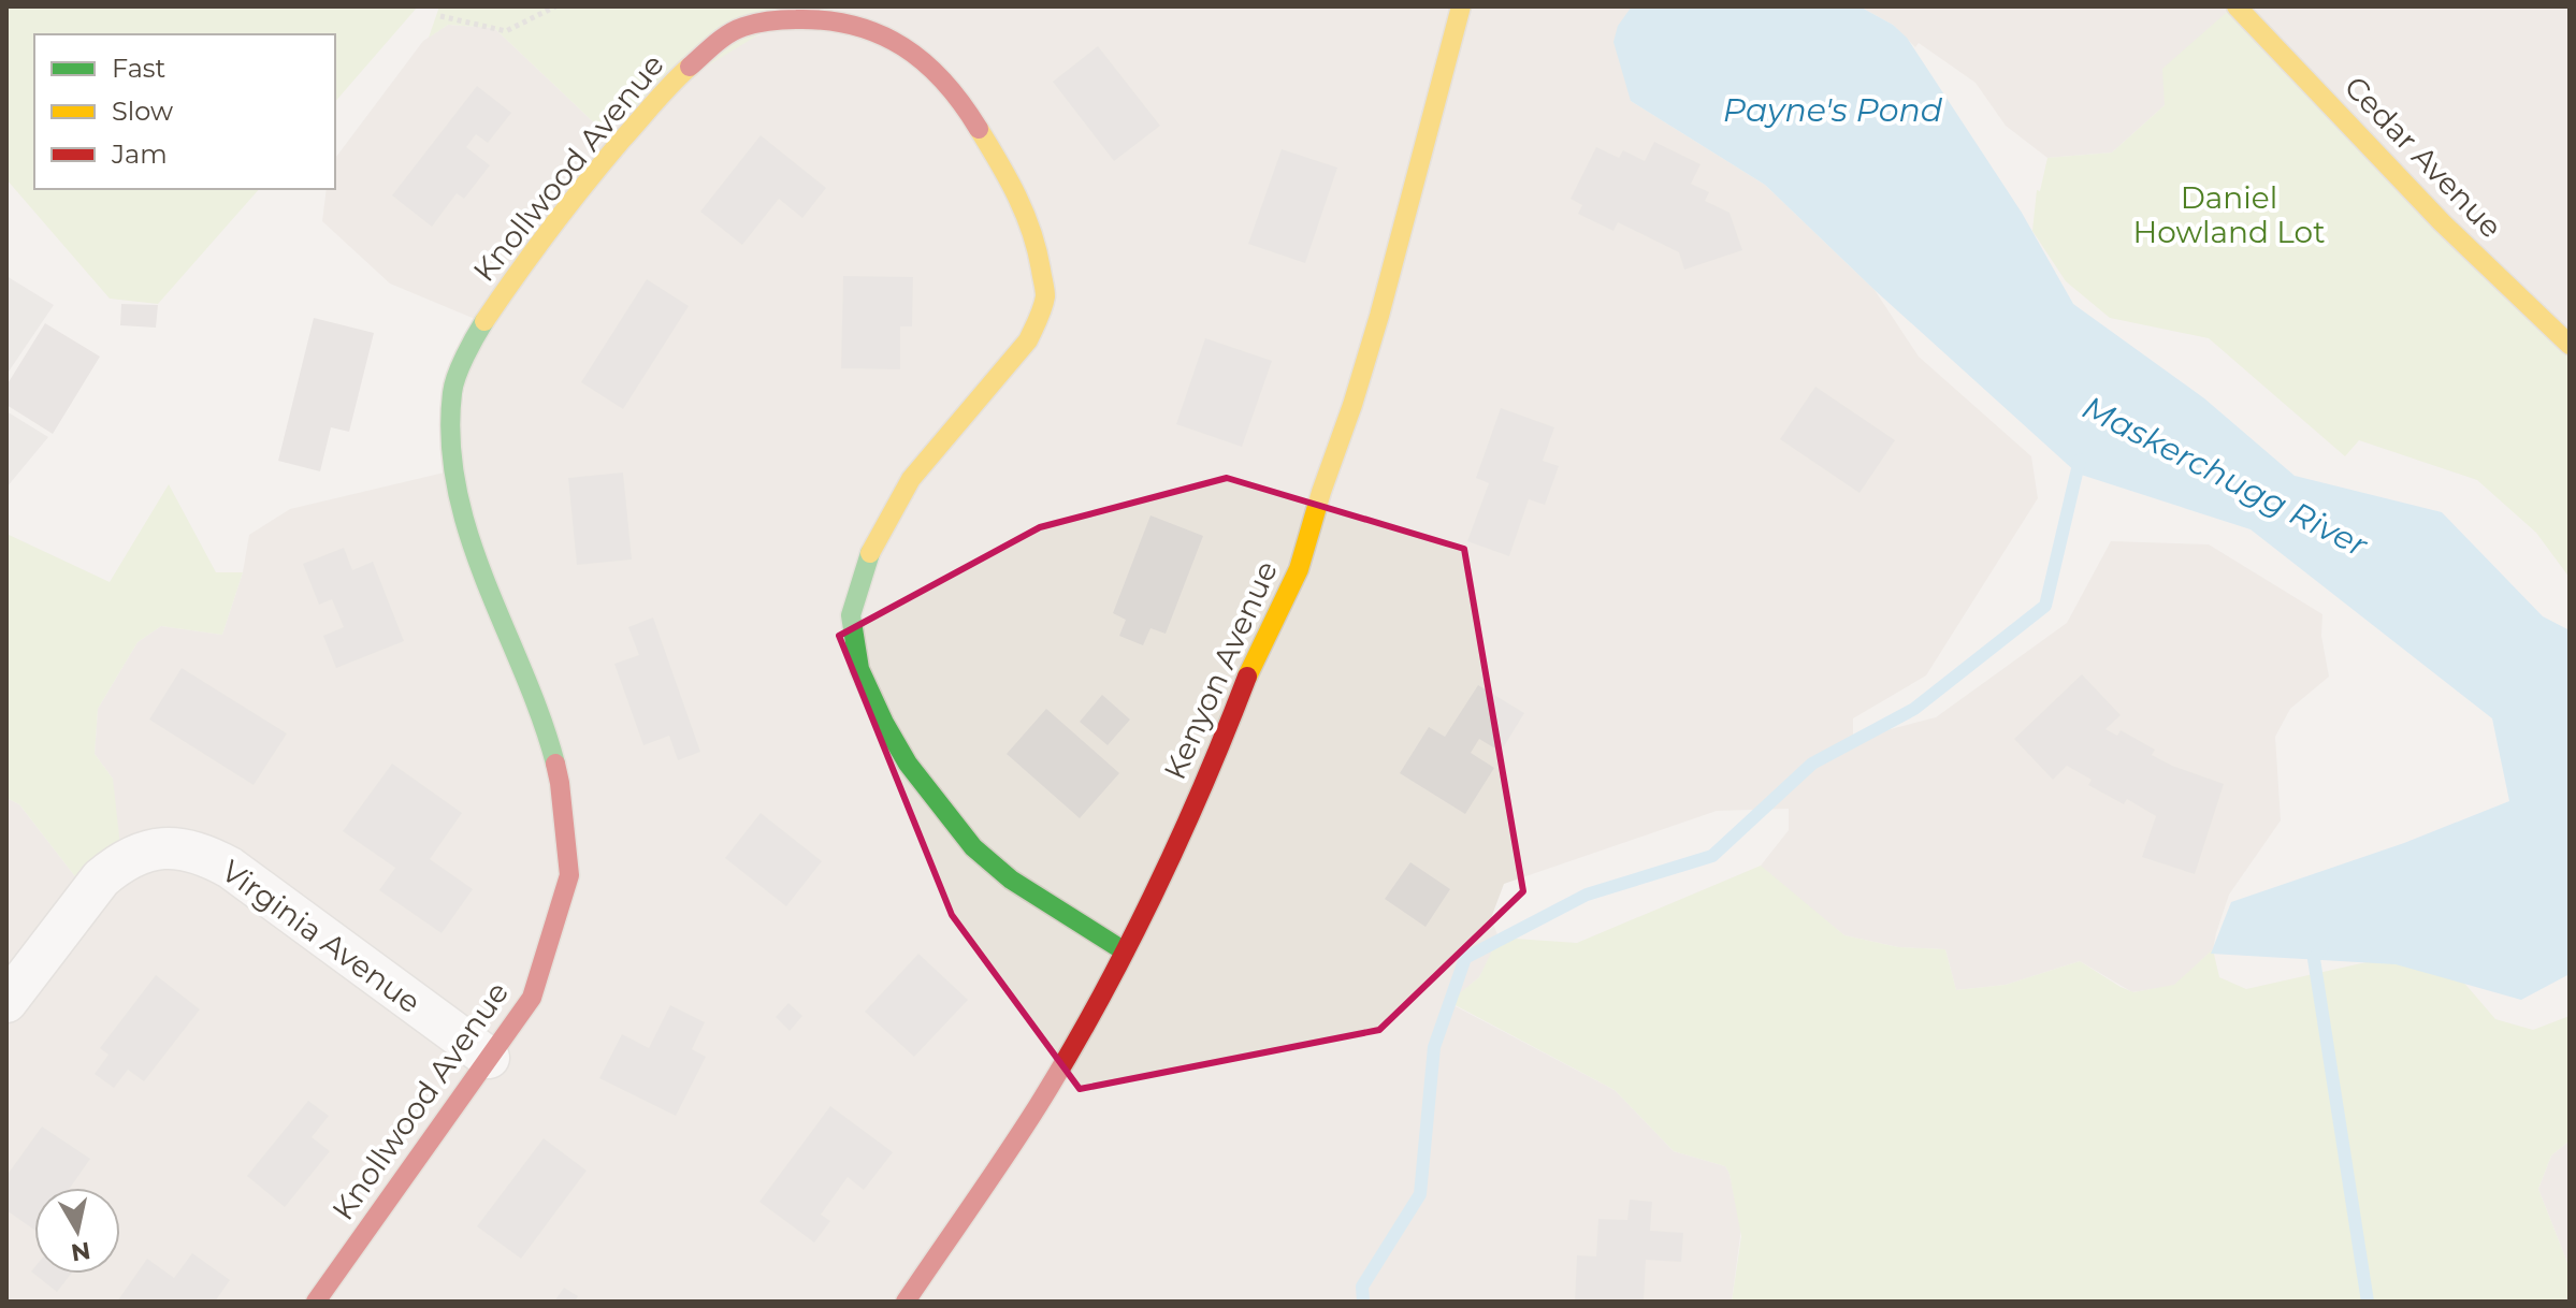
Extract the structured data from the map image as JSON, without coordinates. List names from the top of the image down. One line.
{"streets":{"street":["Cedar Avenue","Knollwood Avenue","Kenyon Avenue","Virginia Avenue"]},"crossings":[["Knollwood Avenue","Kenyon Avenue"],["Knollwood Avenue","Virginia Avenue"]],"water":["Payne's Pond","Maskerchugg River"],"parks":["Daniel Howland Lot"],"legend":["Fast","Slow","Jam"],"north":"bottom"}
